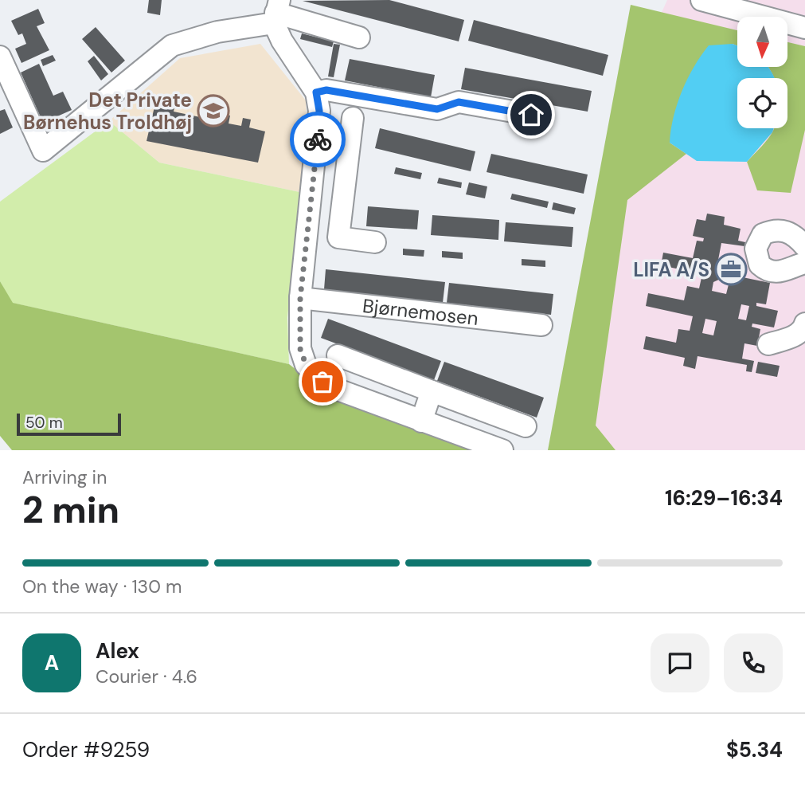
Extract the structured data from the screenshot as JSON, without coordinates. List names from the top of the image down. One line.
{"streets":{"street":["Bjørnemosen"]},"places":{"school or university":["Det Private Børnehus Troldhøj"],"office":["LIFA A/S"]},"scale_bar":"50 m","north":"bottom","page":{"scale":"50 m","heading":["2 min","Arriving in","16:29–16:34"],"panel":["Alex","Courier · 4.6","Order #9259","$5.34"],"bar":"On the way · 130 m","round":"A"}}
